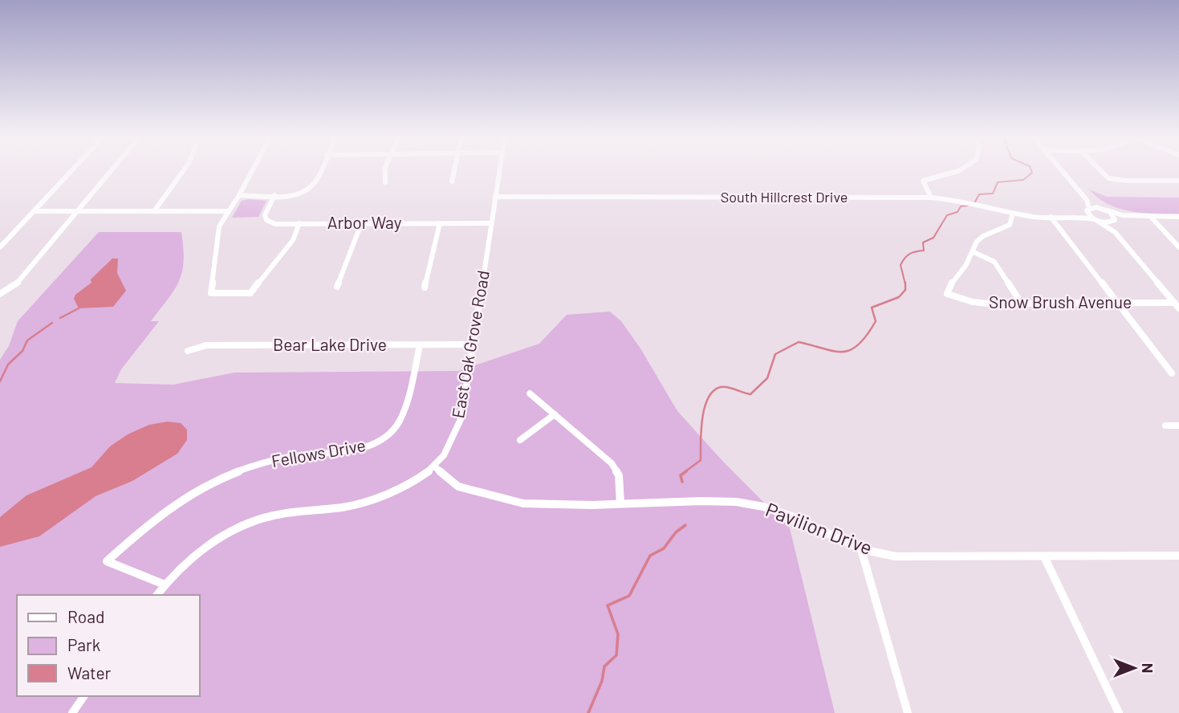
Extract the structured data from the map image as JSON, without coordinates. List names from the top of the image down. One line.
{"streets":{"street":["South Hillcrest Drive","Arbor Way","Snow Brush Avenue","East Oak Grove Road","Bear Lake Drive","Fellows Drive","Pavilion Drive"]},"crossings":[["South Hillcrest Drive","East Oak Grove Road"],["Arbor Way","East Oak Grove Road"],["East Oak Grove Road","Bear Lake Drive"],["East Oak Grove Road","Fellows Drive"],["East Oak Grove Road","Pavilion Drive"],["Bear Lake Drive","Fellows Drive"]],"legend":["Road","Park","Water"],"north":"right"}
